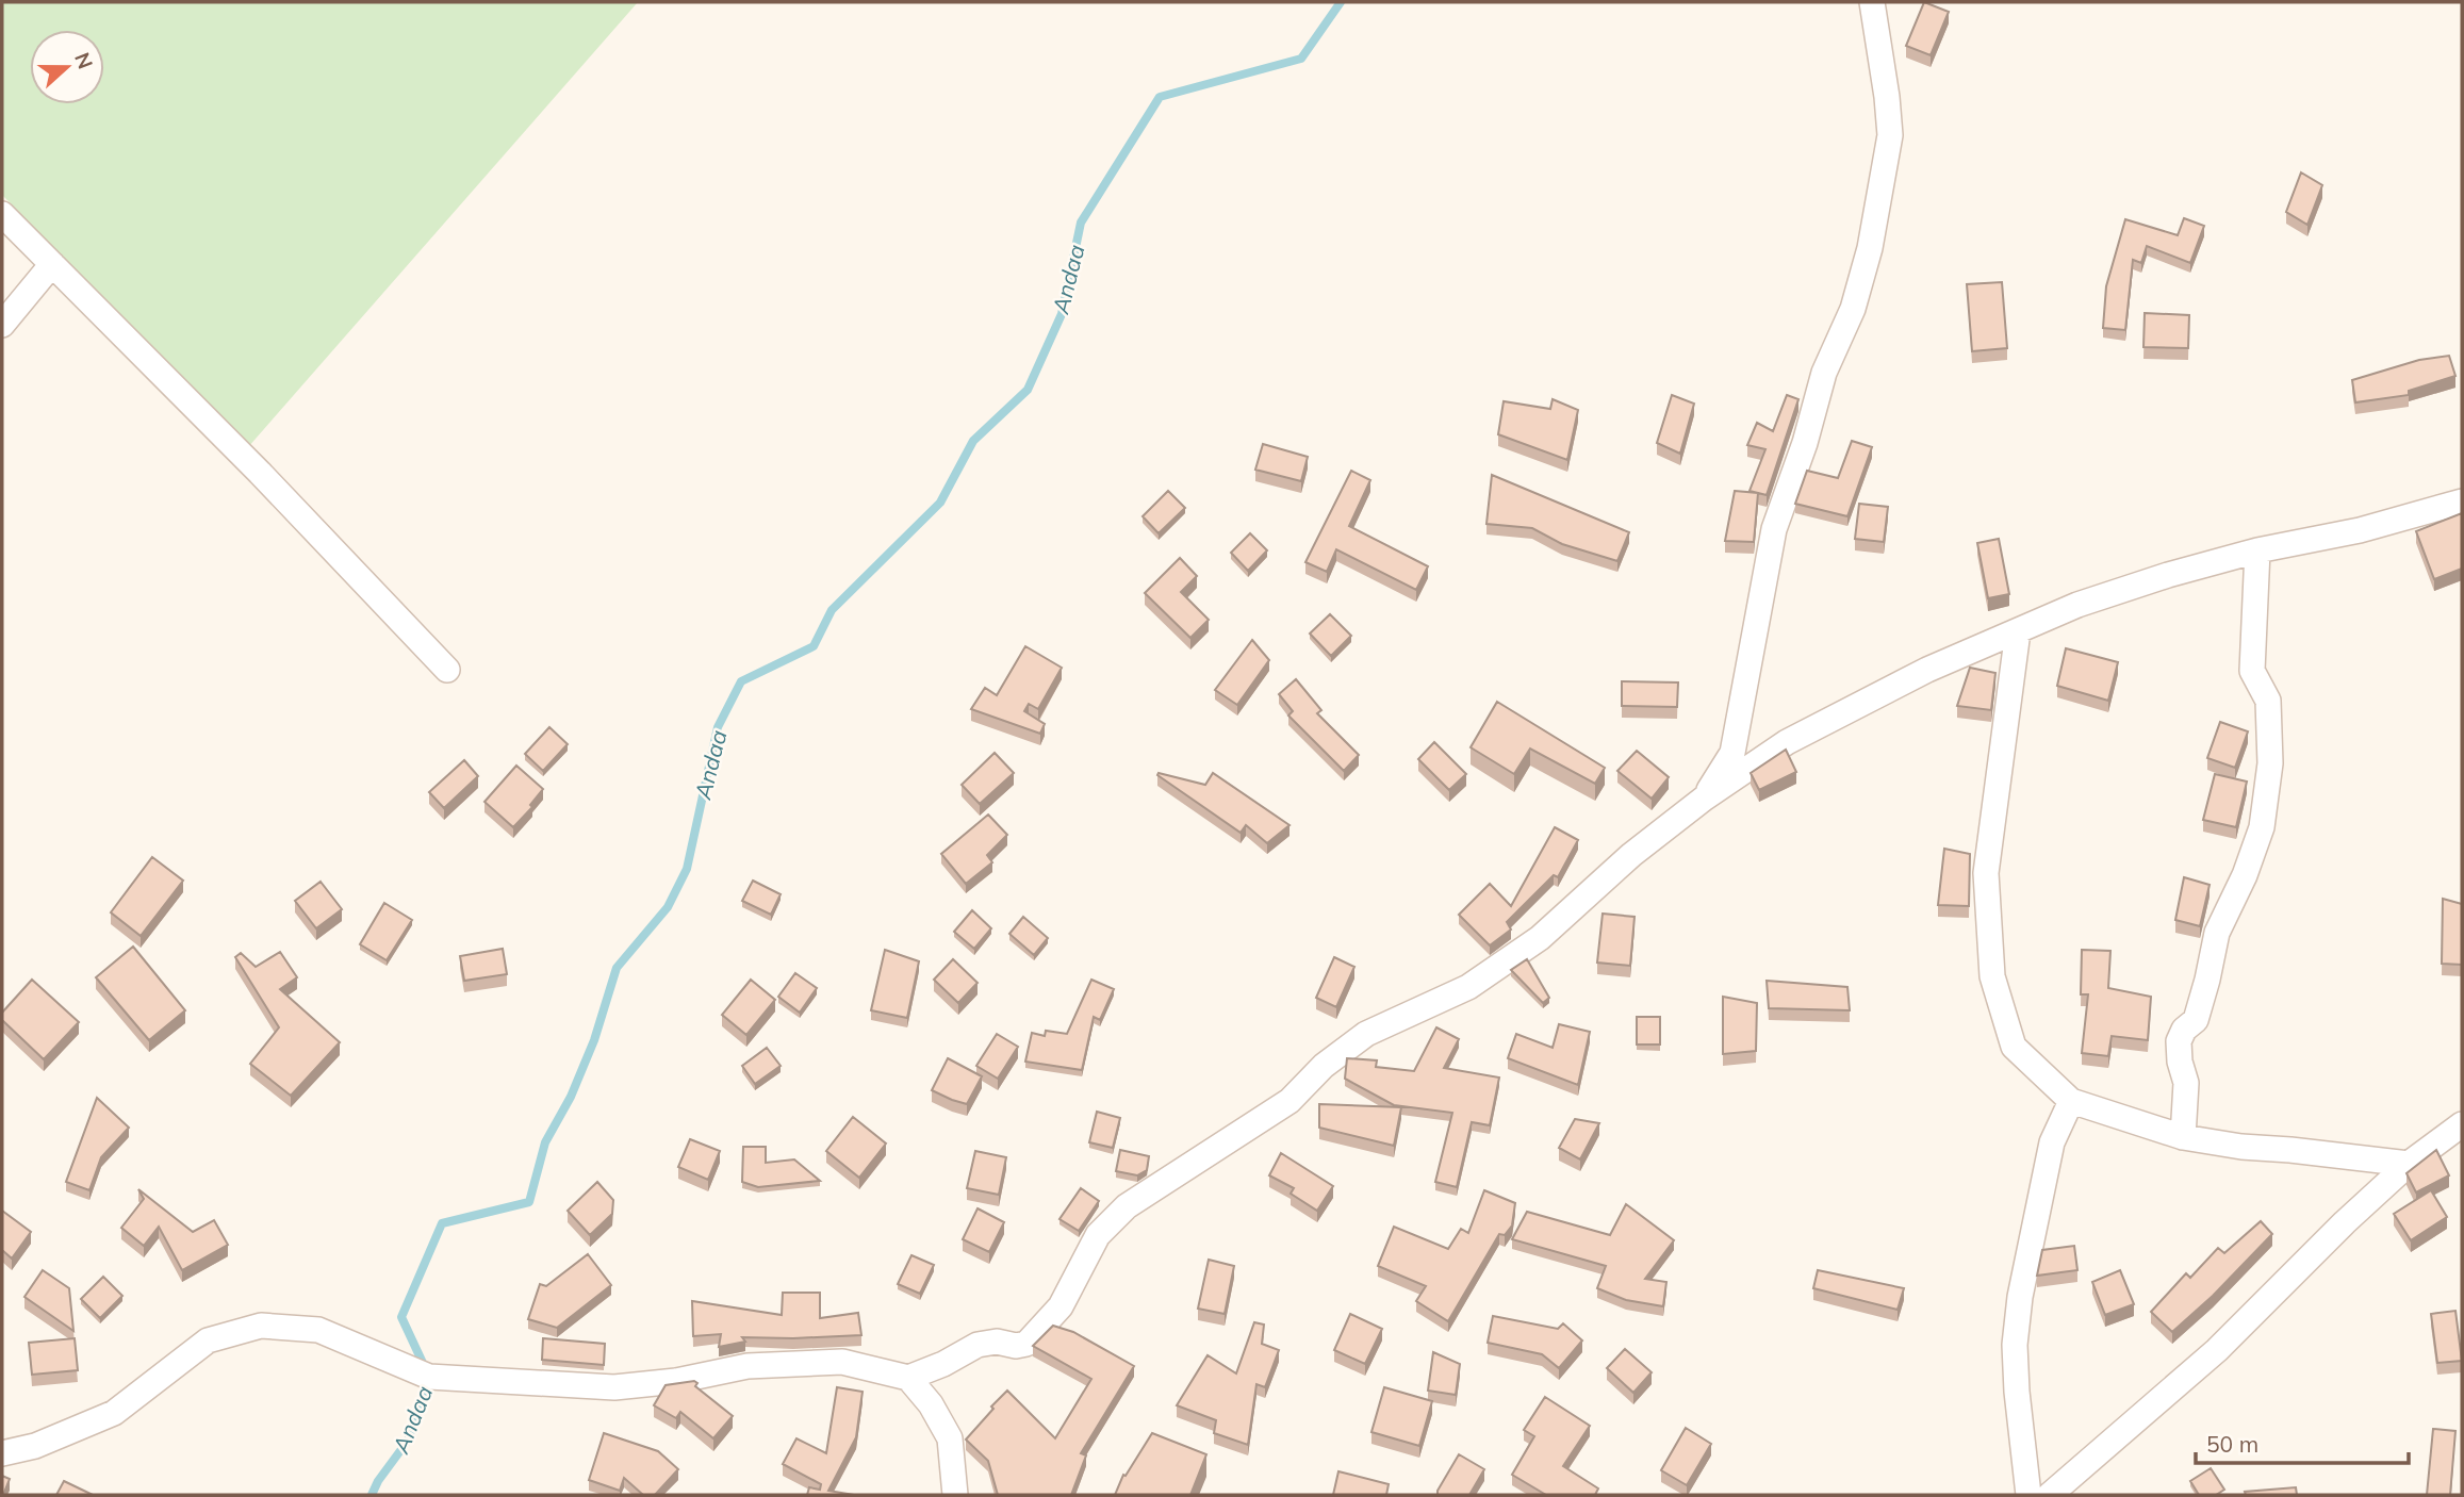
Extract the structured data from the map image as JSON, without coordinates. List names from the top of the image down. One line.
{"water":["Andaa"],"scale_bar":"50 m","north":"right"}
